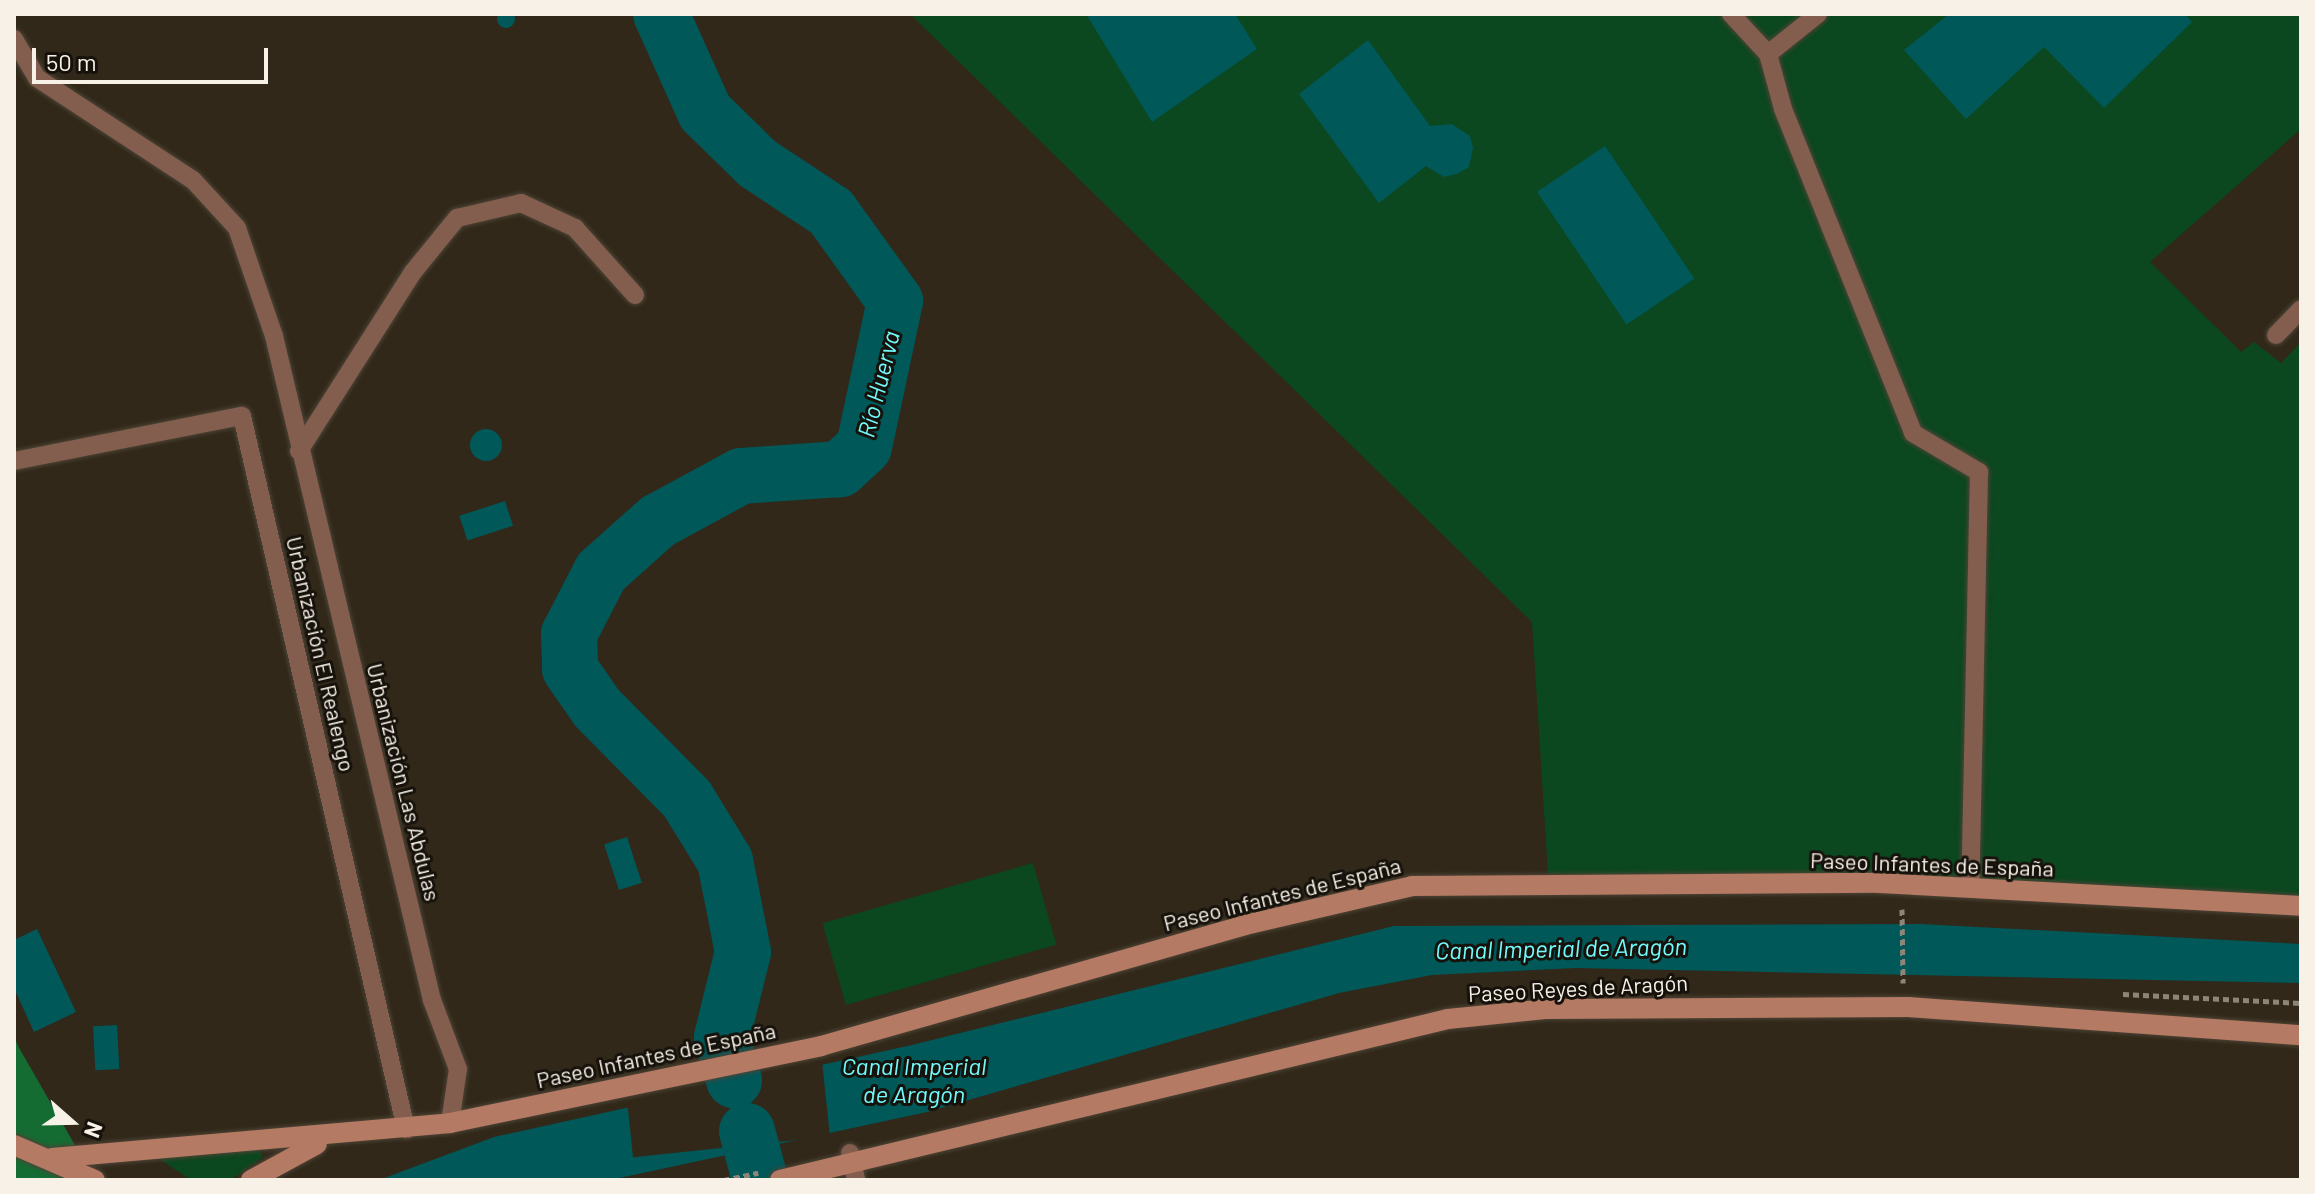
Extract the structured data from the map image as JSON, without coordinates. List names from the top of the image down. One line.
{"streets":{"street":["Paseo Infantes de España","Paseo Reyes de Aragón"],"lane":["Urbanización El Realengo","Urbanización Las Abdulas"]},"crossings":[["Urbanización El Realengo","Paseo Infantes de España"],["Urbanización Las Abdulas","Paseo Infantes de España"]],"water":["Río Huerva","Canal Imperial de Aragón"],"scale_bar":"50 m","north":"right"}
